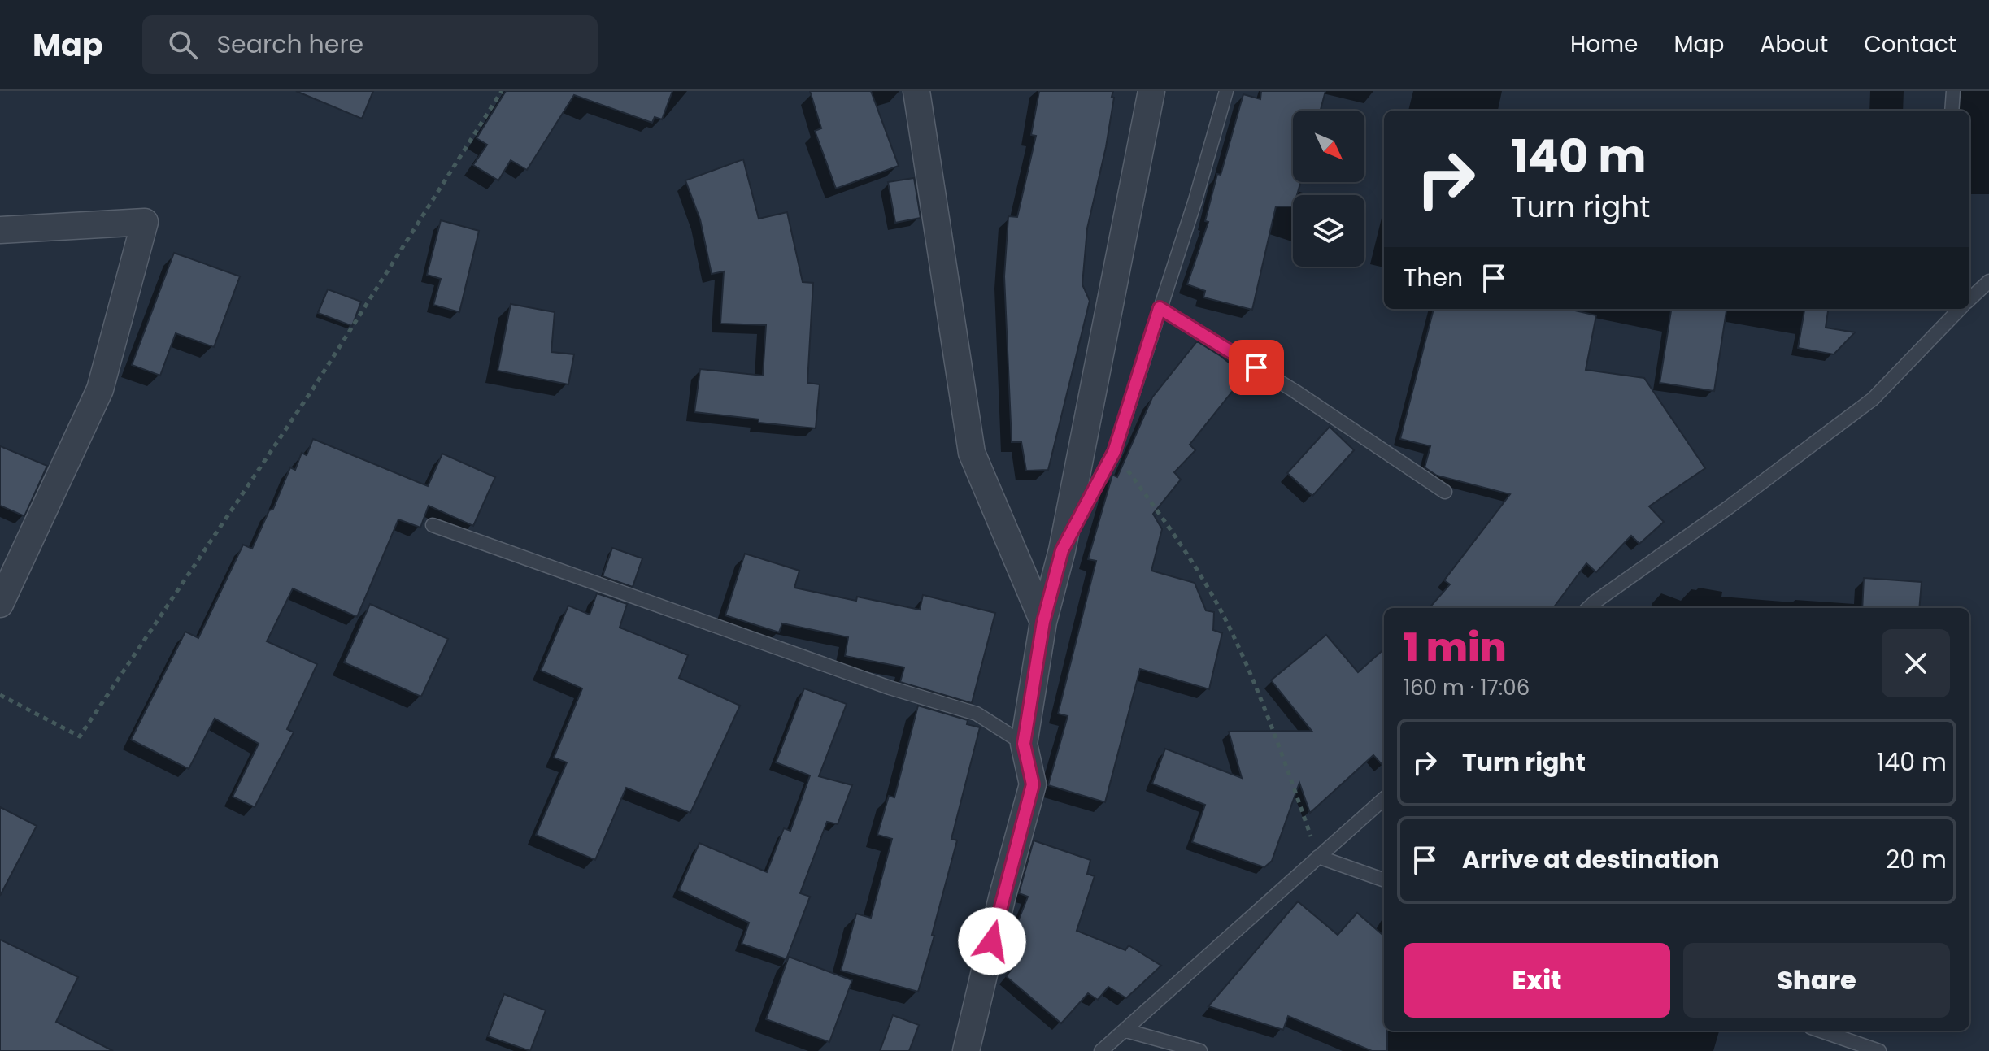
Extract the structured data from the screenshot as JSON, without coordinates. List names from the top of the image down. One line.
{"north":"bottom right","page":{"header":"Map","search":"Search here","nav":["Home","Map","About","Contact"],"turn":["140 m","Turn right"],"then":"Then","heading":["1 min","160 m · 17:06"],"list":[{"name":"Turn right","value":"140 m"},{"name":"Arrive at destination","value":"20 m"}],"buttons":["Exit","Share"]}}
